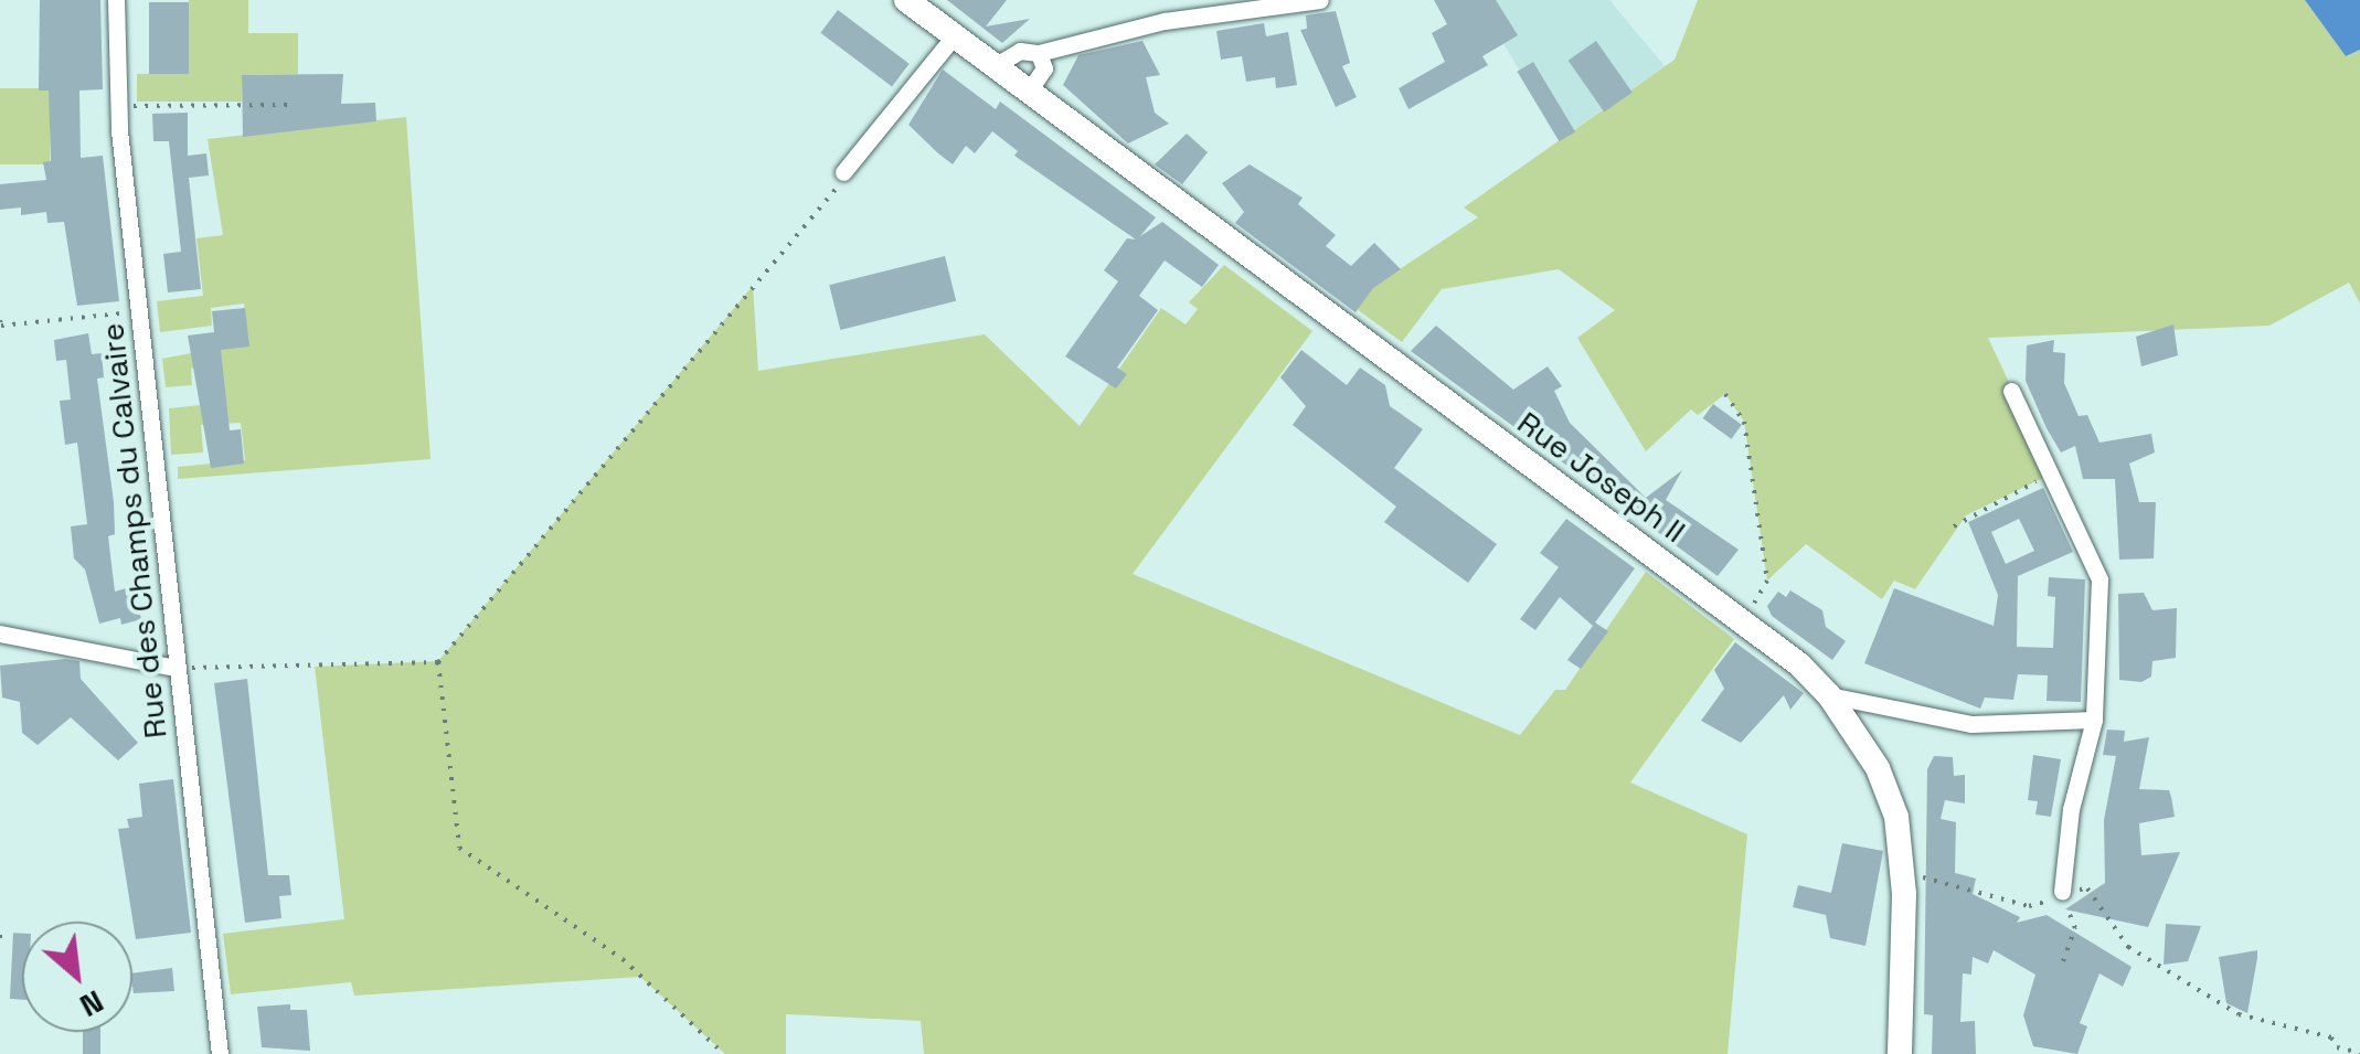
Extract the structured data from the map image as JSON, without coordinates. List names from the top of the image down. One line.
{"streets":{"main road":["Rue Joseph II"],"street":["Rue des Champs du Calvaire"]},"north":"bottom right"}
